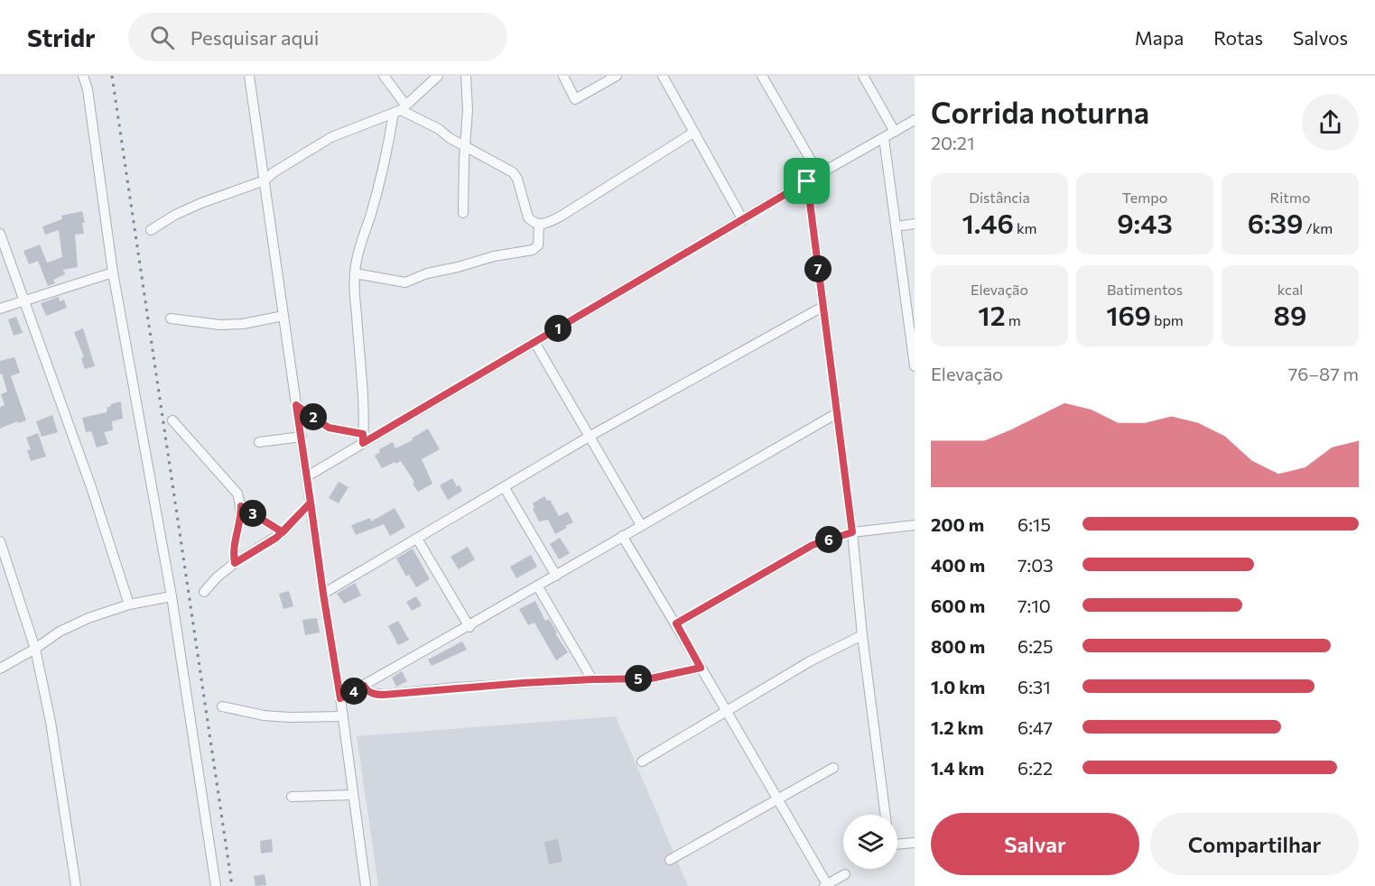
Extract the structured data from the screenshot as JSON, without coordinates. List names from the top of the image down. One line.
{"page":{"header":"Stridr","search":"Pesquisar aqui","nav":["Mapa","Rotas","Salvos"],"heading":["Corrida noturna","20:21"],"stats":[["Distância","1.46 km"],["Tempo","9:43"],["Ritmo","6:39 /km"],["Elevação","12 m"],["Batimentos","169 bpm"],["kcal","89"]],"pins":["7","1","2","3","6","5","4"],"chart":["Elevação","76–87 m"],"list":[{"name":"200 m","note":"6:15"},{"name":"400 m","note":"7:03"},{"name":"600 m","note":"7:10"},{"name":"800 m","note":"6:25"},{"name":"1.0 km","note":"6:31"},{"name":"1.2 km","note":"6:47"},{"name":"1.4 km","note":"6:22"}],"buttons":["Salvar","Compartilhar"]}}
